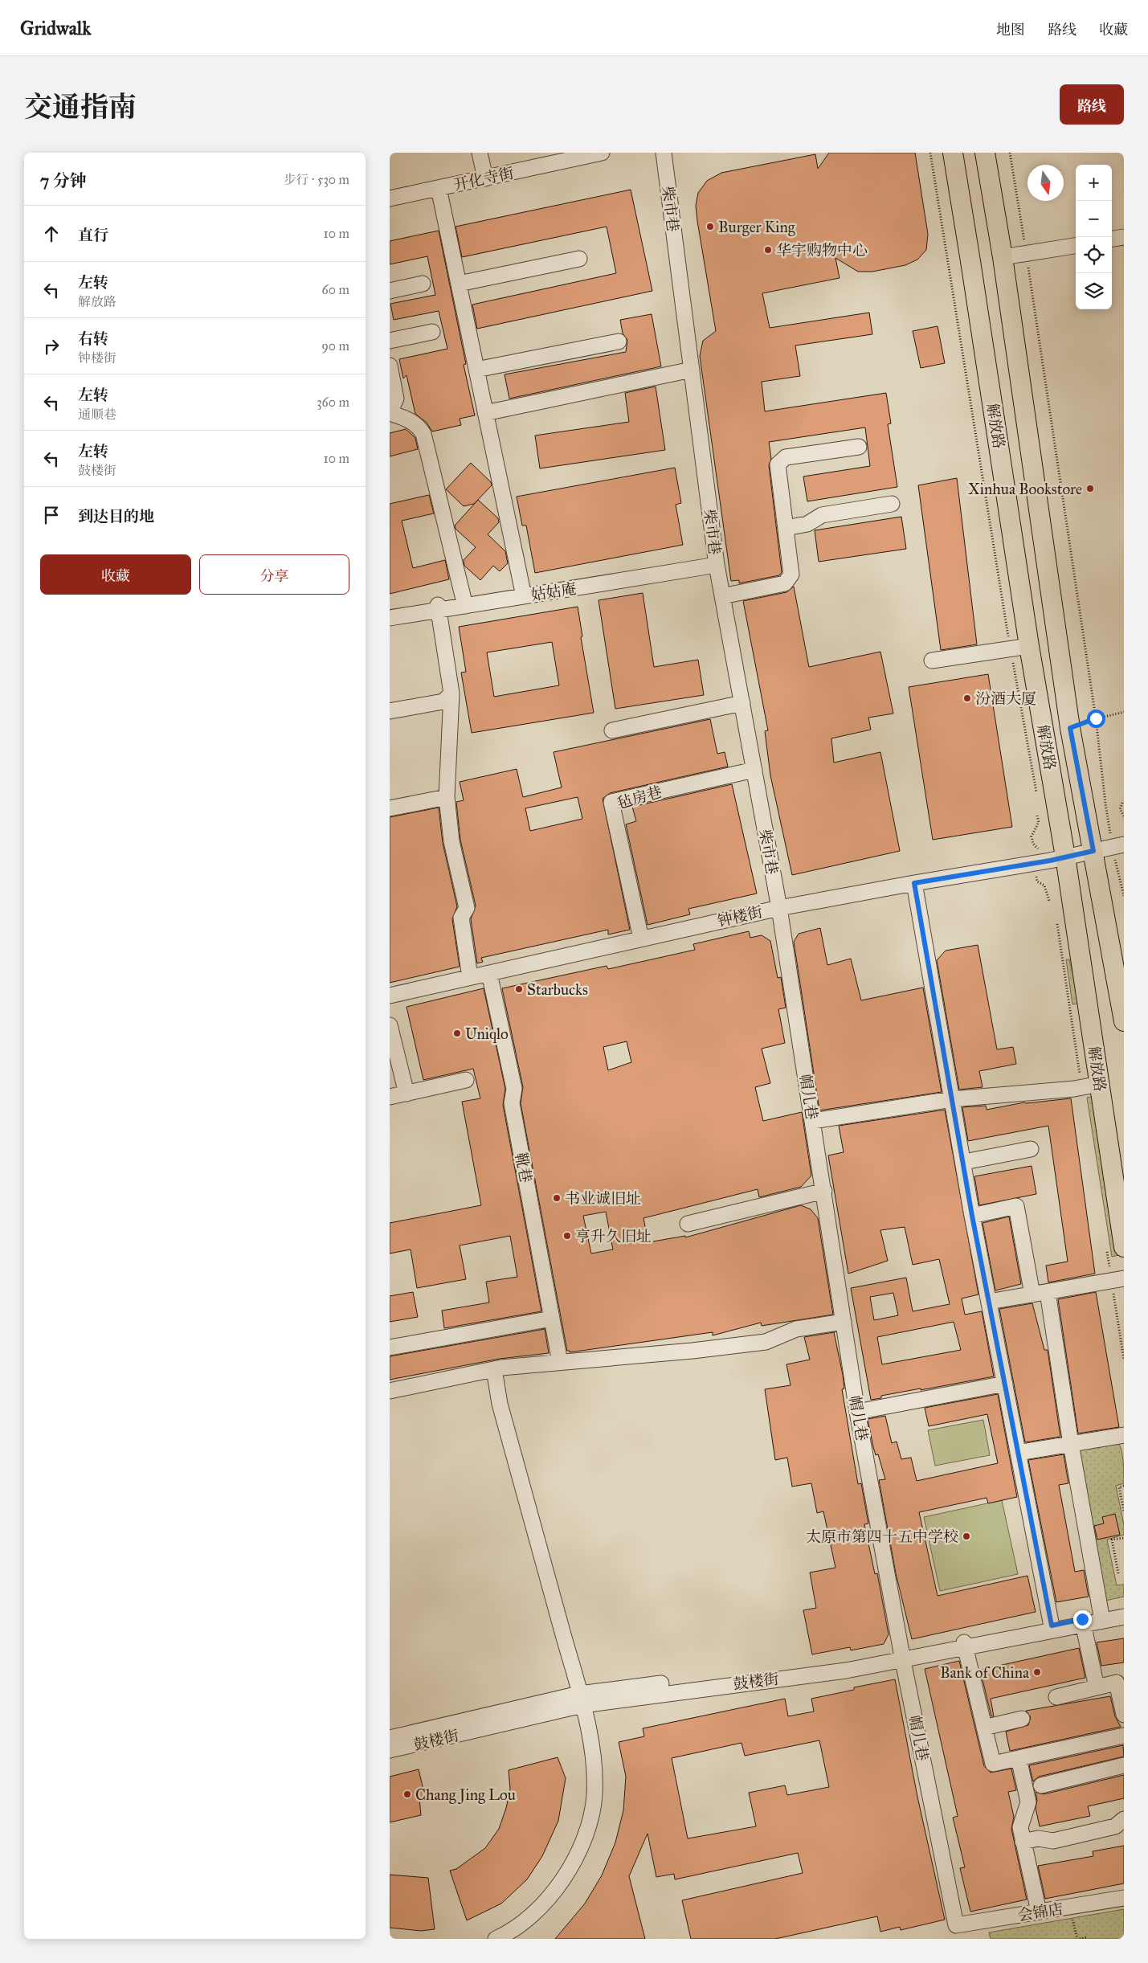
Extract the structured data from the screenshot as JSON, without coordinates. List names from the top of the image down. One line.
{"streets":{"main road":["解放路"],"street":["开化寺街","柴市巷","姑姑庵","毡房巷","钟楼街","帽儿巷","靴巷","鼓楼街","会锦店"]},"crossings":[["柴市巷","姑姑庵"],["柴市巷","毡房巷"],["柴市巷","钟楼街"],["柴市巷","帽儿巷"],["解放路","钟楼街"],["毡房巷","钟楼街"],["钟楼街","帽儿巷"],["钟楼街","靴巷"],["帽儿巷","鼓楼街"],["帽儿巷","会锦店"]],"places":["Burger King","华宇购物中心","Xinhua Bookstore","汾酒大厦","Starbucks","Uniqlo","书业诚旧址","亨升久旧址","太原市第四十五中学校","Bank of China","Chang Jing Lou"],"north":"bottom","page":{"header":"Gridwalk","nav":["地图","路线","收藏"],"title":"交通指南","buttons":["路线",["收藏","分享"]],"heading":["7 分钟","步行 · 530 m"],"map_buttons":["+","−"],"list":[["直行","10 m"],["左转","解放路","60 m"],["右转","钟楼街","90 m"],["左转","通顺巷","360 m"],["左转","鼓楼街","10 m"],"到达目的地"]}}
